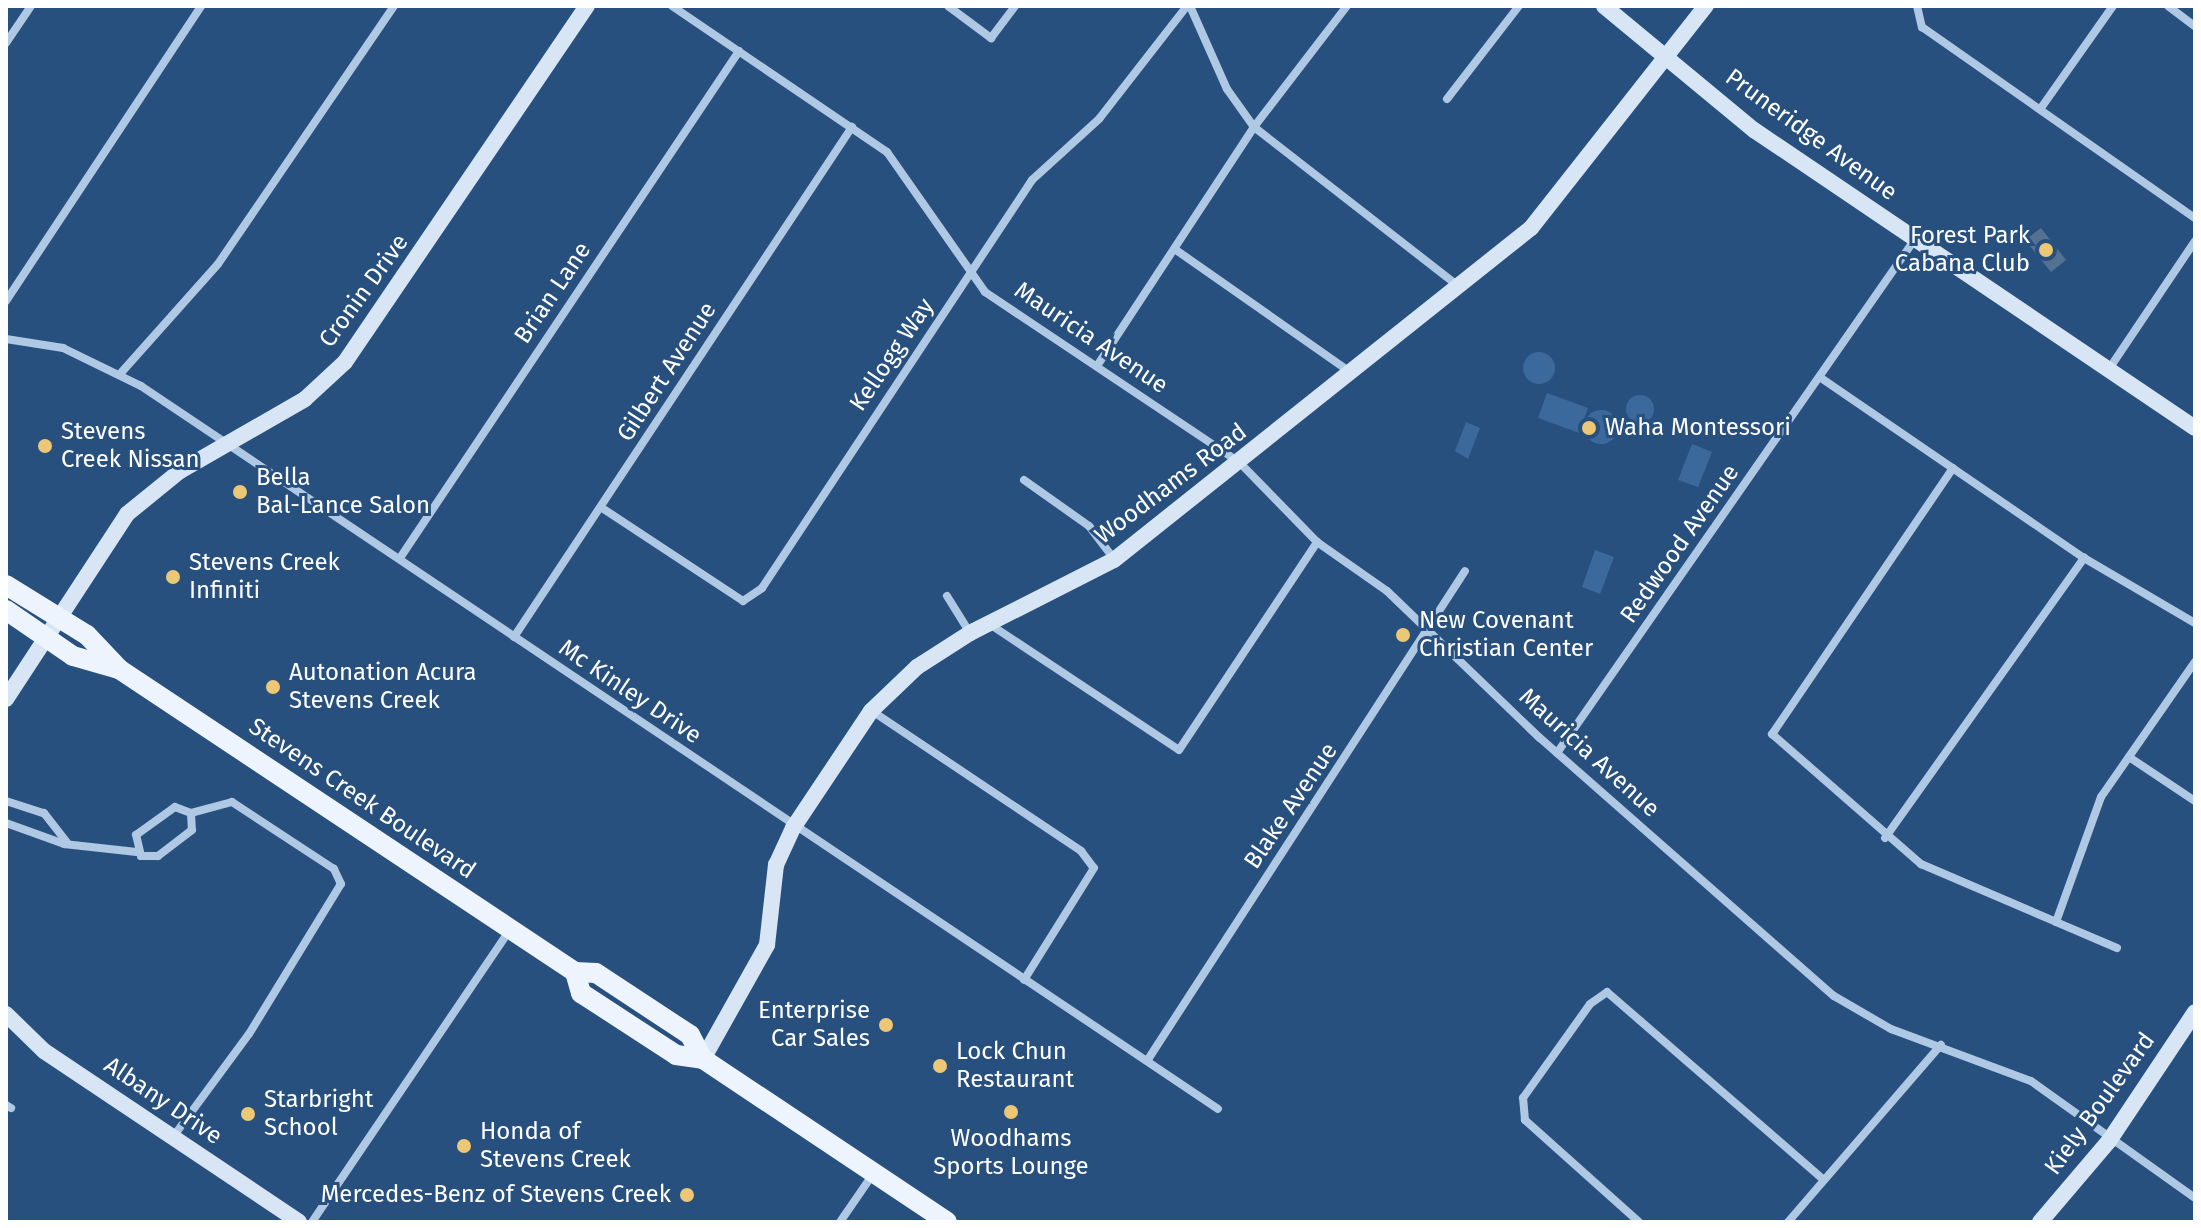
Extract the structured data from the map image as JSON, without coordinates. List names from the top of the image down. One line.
{"streets":{"main road":["Stevens Creek Boulevard"],"street":["Pruneridge Avenue","Cronin Drive","Brian Lane","Mauricia Avenue","Kellogg Way","Gilbert Avenue","Woodhams Road","Redwood Avenue","Mc Kinley Drive","Blake Avenue","Albany Drive","Kiely Boulevard"]},"crossings":[["Pruneridge Avenue","Woodhams Road"],["Pruneridge Avenue","Redwood Avenue"],["Cronin Drive","Mc Kinley Drive"],["Cronin Drive","Stevens Creek Boulevard"],["Brian Lane","Mauricia Avenue"],["Brian Lane","Mc Kinley Drive"],["Mauricia Avenue","Kellogg Way"],["Mauricia Avenue","Gilbert Avenue"],["Mauricia Avenue","Woodhams Road"],["Mauricia Avenue","Redwood Avenue"],["Mauricia Avenue","Blake Avenue"],["Mauricia Avenue","Kiely Boulevard"],["Kellogg Way","Gilbert Avenue"],["Gilbert Avenue","Mc Kinley Drive"],["Woodhams Road","Mc Kinley Drive"],["Woodhams Road","Stevens Creek Boulevard"],["Mc Kinley Drive","Blake Avenue"]],"places":["Forest Park Cabana Club","Waha Montessori","Stevens Creek Nissan","Bella Bal-Lance Salon","Stevens Creek Infiniti","New Covenant Christian Center","Autonation Acura Stevens Creek","Enterprise Car Sales","Lock Chun Restaurant","Woodhams Sports Lounge","Starbright School","Honda of Stevens Creek","Mercedes-Benz of Stevens Creek"]}
